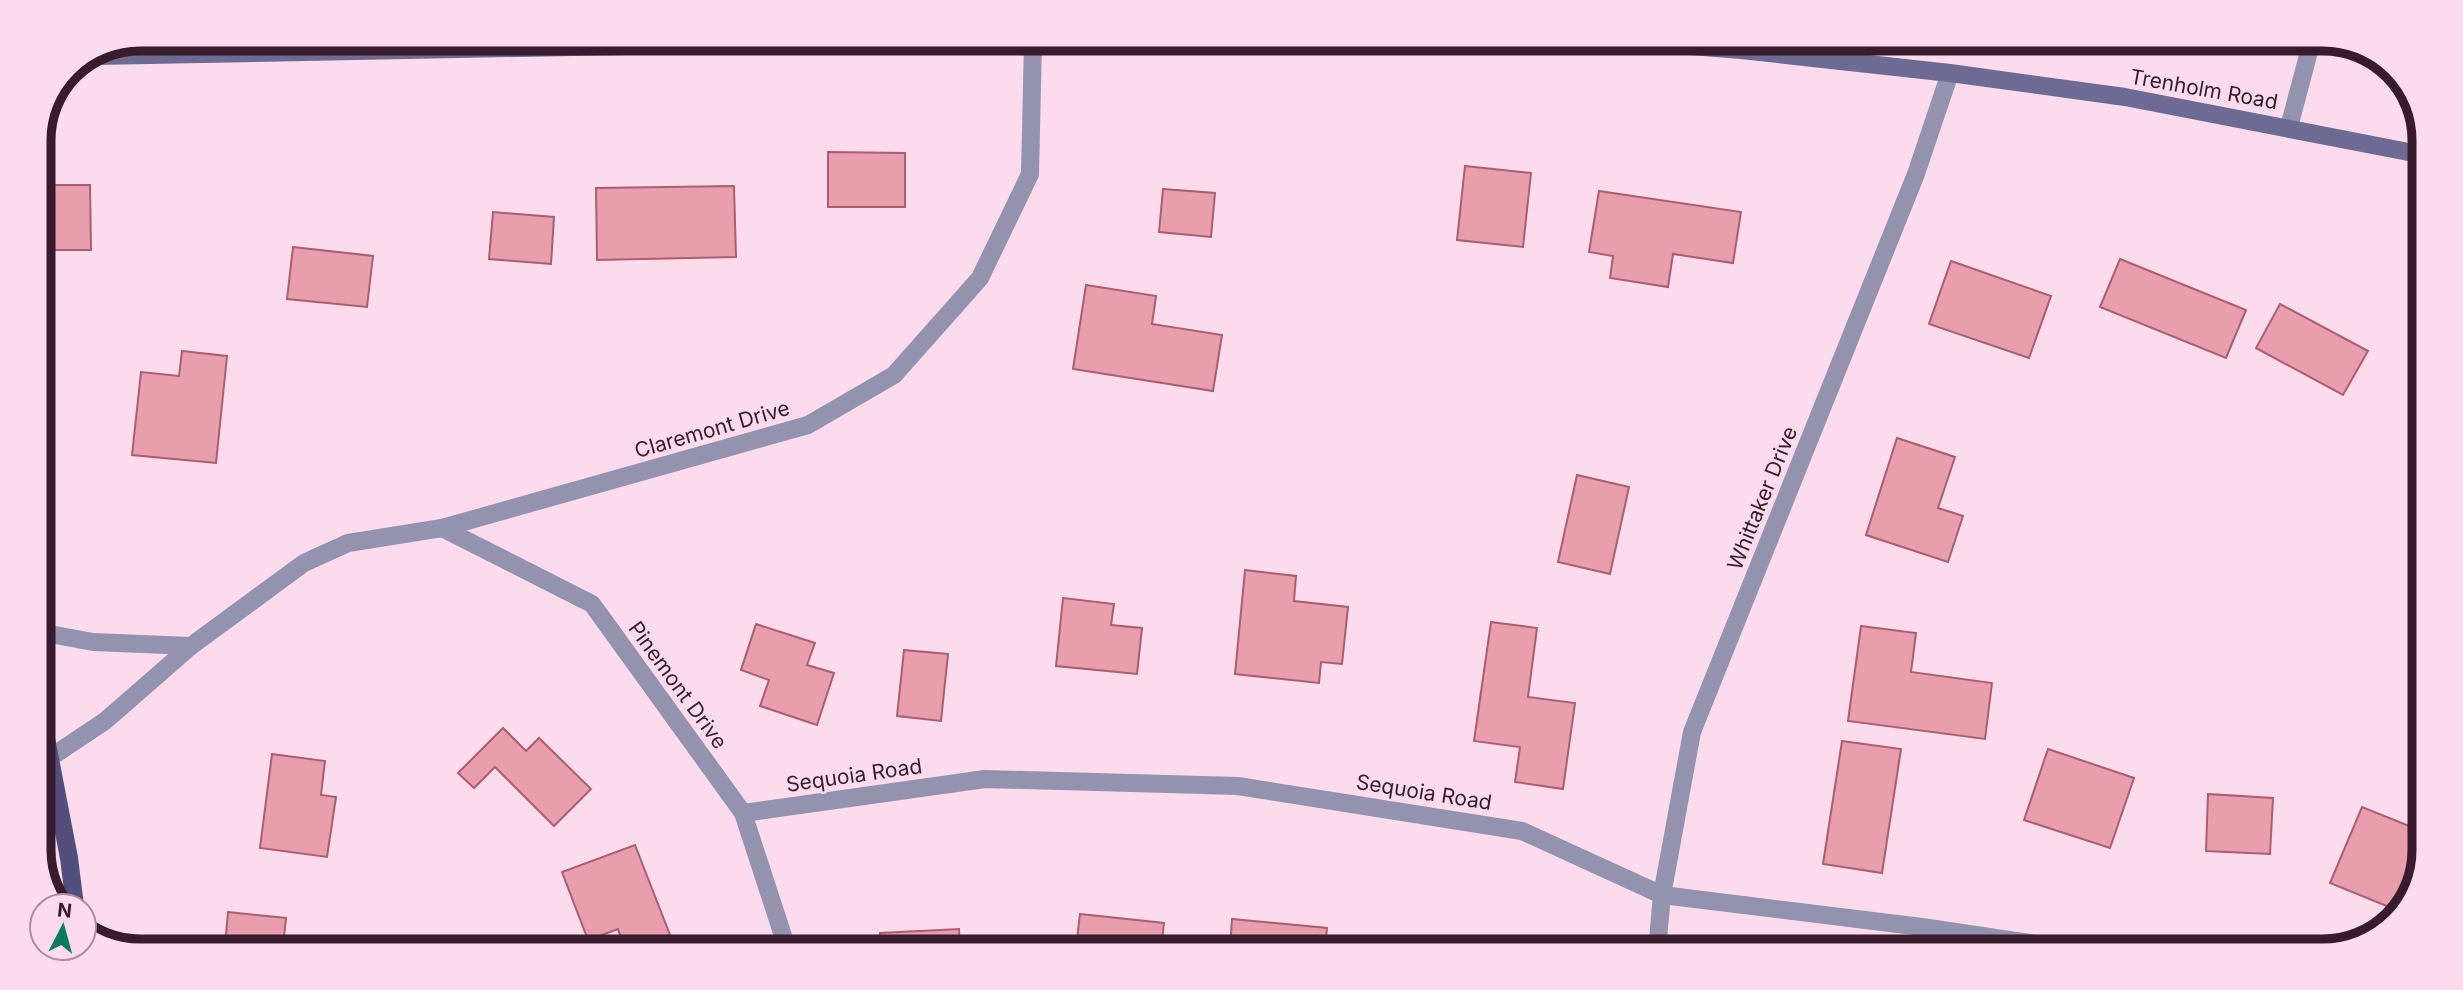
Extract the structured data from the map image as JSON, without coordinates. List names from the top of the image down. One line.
{"streets":{"main road":["Trenholm Road"],"street":["Claremont Drive","Whittaker Drive","Pinemont Drive","Sequoia Road"]},"crossings":[["Trenholm Road","Whittaker Drive"],["Claremont Drive","Pinemont Drive"],["Whittaker Drive","Sequoia Road"],["Pinemont Drive","Sequoia Road"]],"north":"top"}
